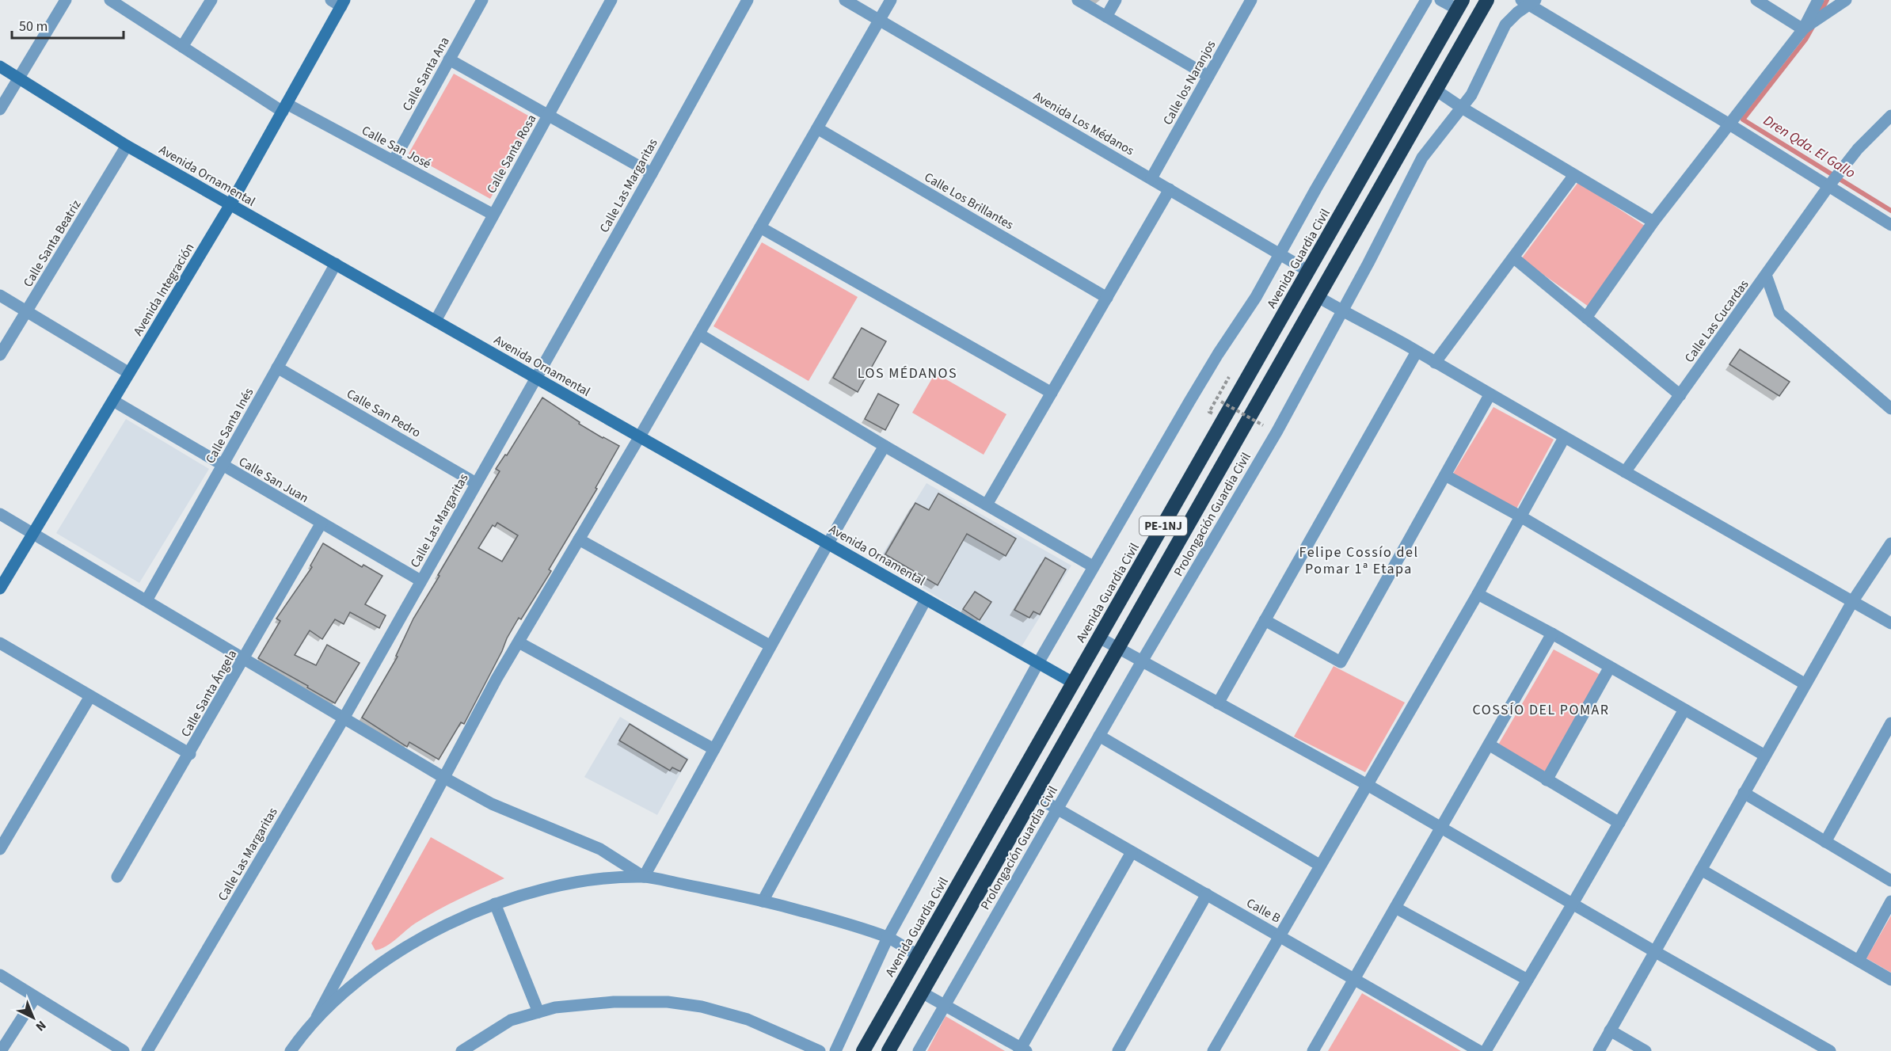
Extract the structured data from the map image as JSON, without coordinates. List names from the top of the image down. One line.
{"streets":{"highway":["Avenida Guardia Civil","PE-1NJ"],"street":["Calle Santa Ana","Calle los Naranjos","Avenida Los Médanos","Calle San José","Calle Santa Rosa","Avenida Ornamental","Calle Las Margaritas","Calle Los Brillantes","Calle Santa Beatriz","Avenida Integración","Calle Las Cucardas","Calle San Pedro","Calle Santa Inés","Calle San Juan","Prolongación Guardia Civil","Calle Santa Ángela","Calle B"]},"crossings":[["Calle Santa Ana","Calle San José"],["Calle los Naranjos","Avenida Los Médanos"],["Avenida Los Médanos","Avenida Guardia Civil"],["Calle San José","Calle Santa Rosa"],["Calle San José","Avenida Integración"],["Calle Santa Rosa","Avenida Ornamental"],["Avenida Ornamental","Calle Las Margaritas"],["Avenida Ornamental","Calle Santa Beatriz"],["Avenida Ornamental","Avenida Guardia Civil"],["Avenida Ornamental","Avenida Integración"],["Avenida Ornamental","Calle Santa Inés"],["Calle Las Margaritas","Calle San Pedro"],["Calle Las Margaritas","Calle San Juan"],["Avenida Integración","Calle San Juan"],["Calle San Pedro","Calle Santa Inés"],["Calle Santa Inés","Calle San Juan"],["Calle San Juan","Calle Santa Ángela"],["Prolongación Guardia Civil","Calle B"],["PE-1NJ","Calle B"]],"districts":["LOS MÉDANOS","Felipe Cossío del Pomar 1ª Etapa","COSSÍO DEL POMAR"],"water":["Dren Qda. El Gallo"],"scale_bar":"50 m","north":"bottom right"}
